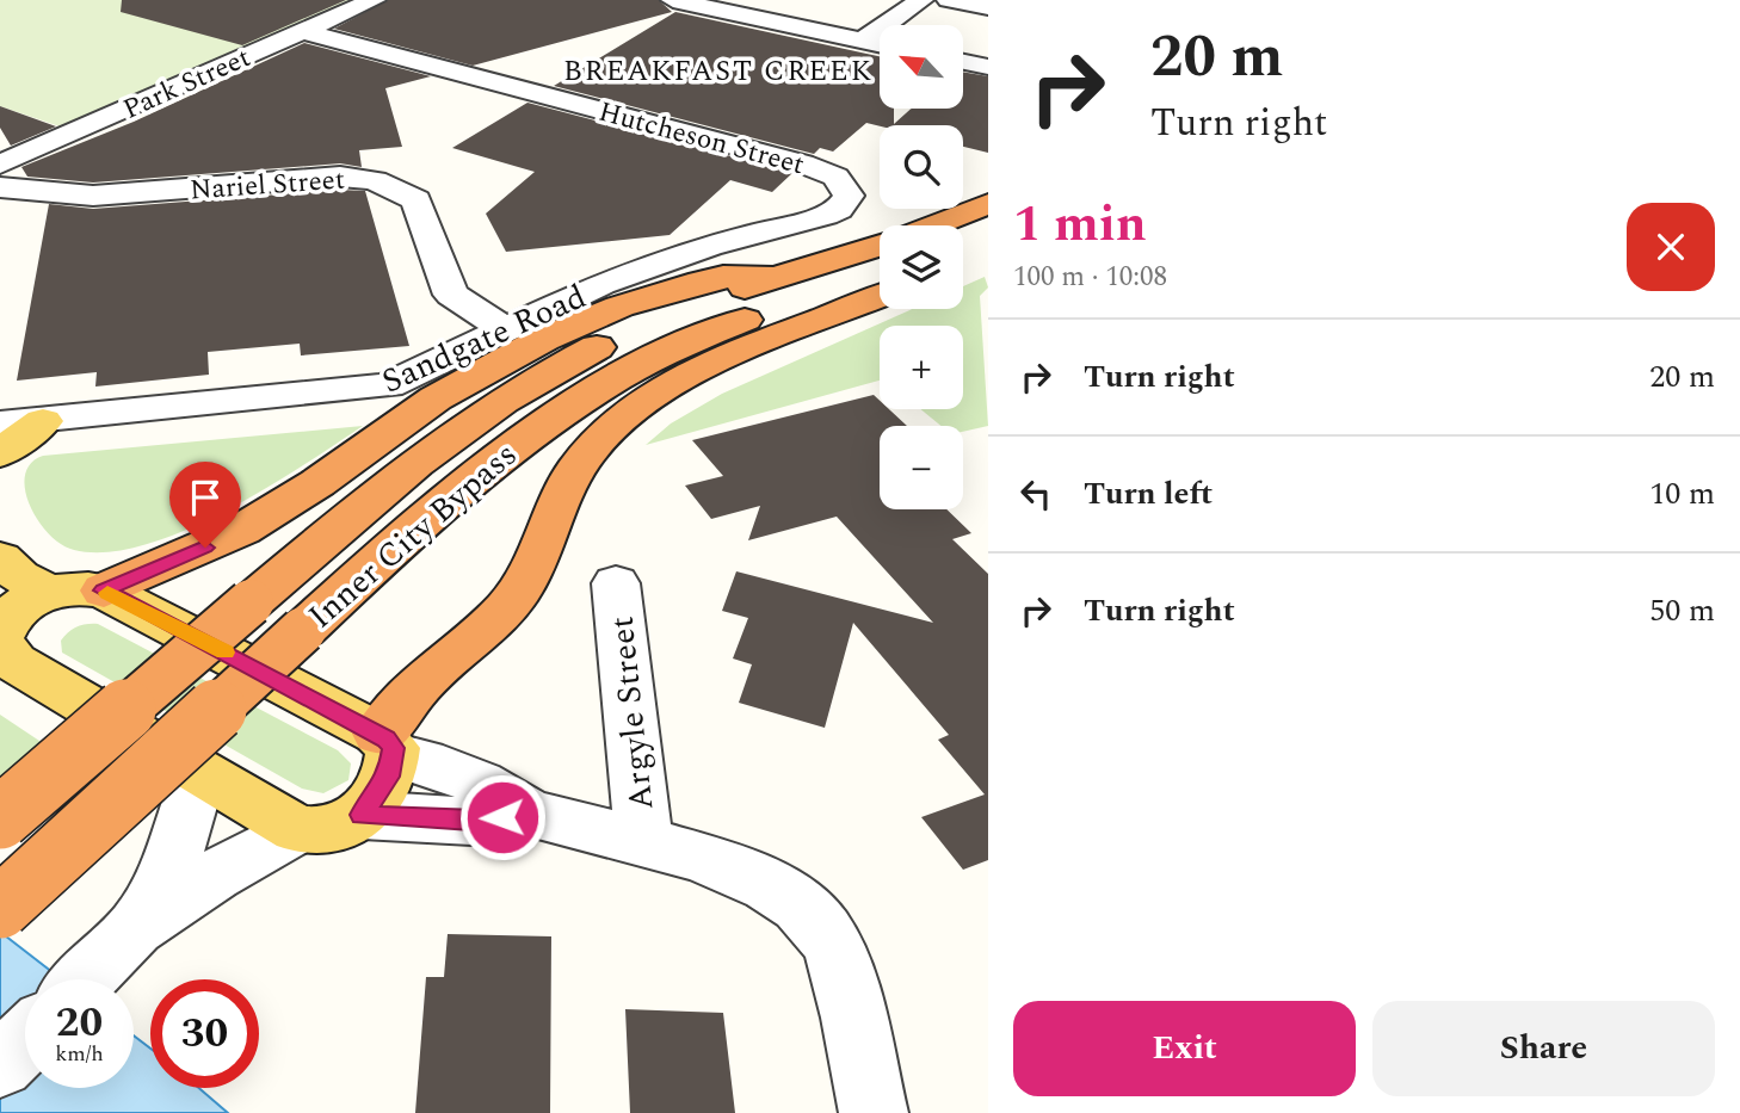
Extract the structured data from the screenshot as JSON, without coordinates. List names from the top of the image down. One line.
{"streets":{"highway":["Inner City Bypass"],"street":["Park Street","Hutcheson Street","Nariel Street","Sandgate Road","Argyle Street"]},"crossings":[["Park Street","Hutcheson Street"],["Hutcheson Street","Sandgate Road"],["Nariel Street","Sandgate Road"]],"districts":["BREAKFAST CREEK"],"north":"top left","page":{"turn":["20 m","Turn right"],"map_buttons":["+","−"],"heading":["1 min","100 m · 10:08"],"list":[{"name":"Turn right","value":"20 m"},{"name":"Turn left","value":"10 m"},{"name":"Turn right","value":"50 m"}],"speed":"20 km/h","limit":"30","buttons":["Exit","Share"]}}
